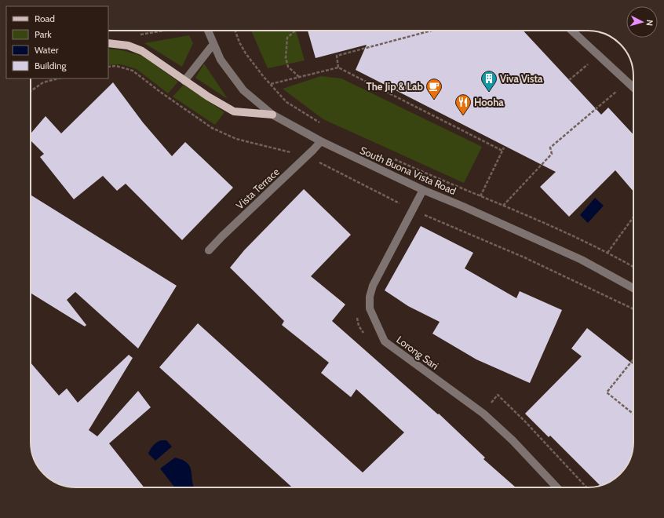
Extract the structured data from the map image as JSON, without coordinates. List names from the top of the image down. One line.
{"streets":{"street":["South Buona Vista Road","Vista Terrace","Lorong Sari"]},"crossings":[["South Buona Vista Road","Vista Terrace"],["South Buona Vista Road","Lorong Sari"]],"places":{"building":["Viva Vista"],"cafe":["The Jip & Lab"],"restaurant":["Hooha"]},"legend":["Road","Park","Water","Building"],"north":"right"}
